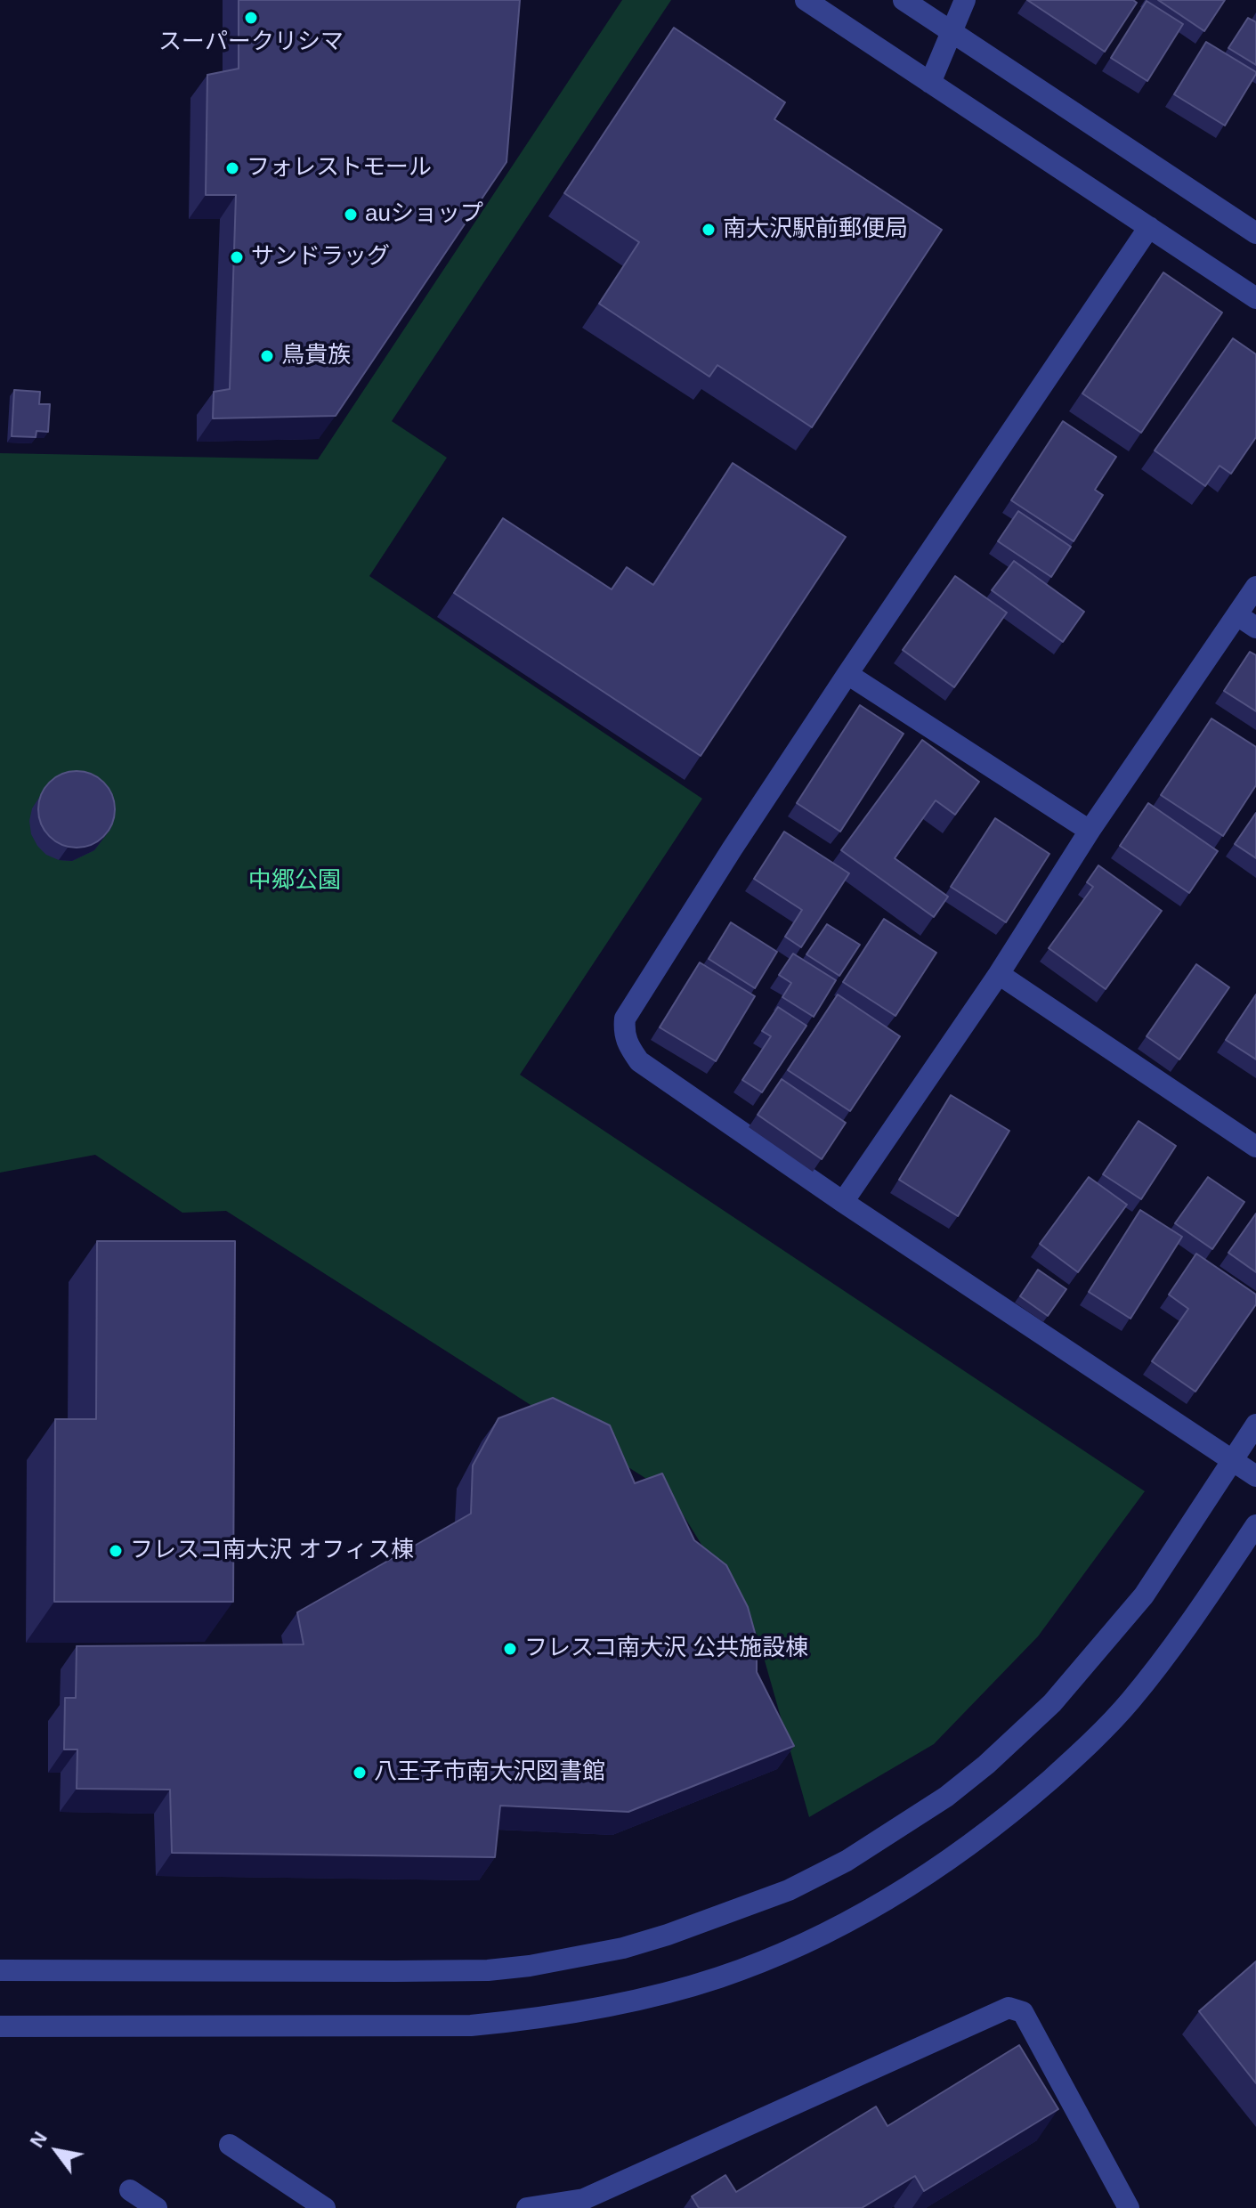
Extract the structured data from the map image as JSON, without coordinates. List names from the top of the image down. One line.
{"parks":["中郷公園"],"places":["スーパークリシマ","フォレストモール","auショップ","南大沢駅前郵便局","サンドラッグ","鳥貴族","フレスコ南大沢 オフィス棟","フレスコ南大沢 公共施設棟","八王子市南大沢図書館"],"north":"top left"}
